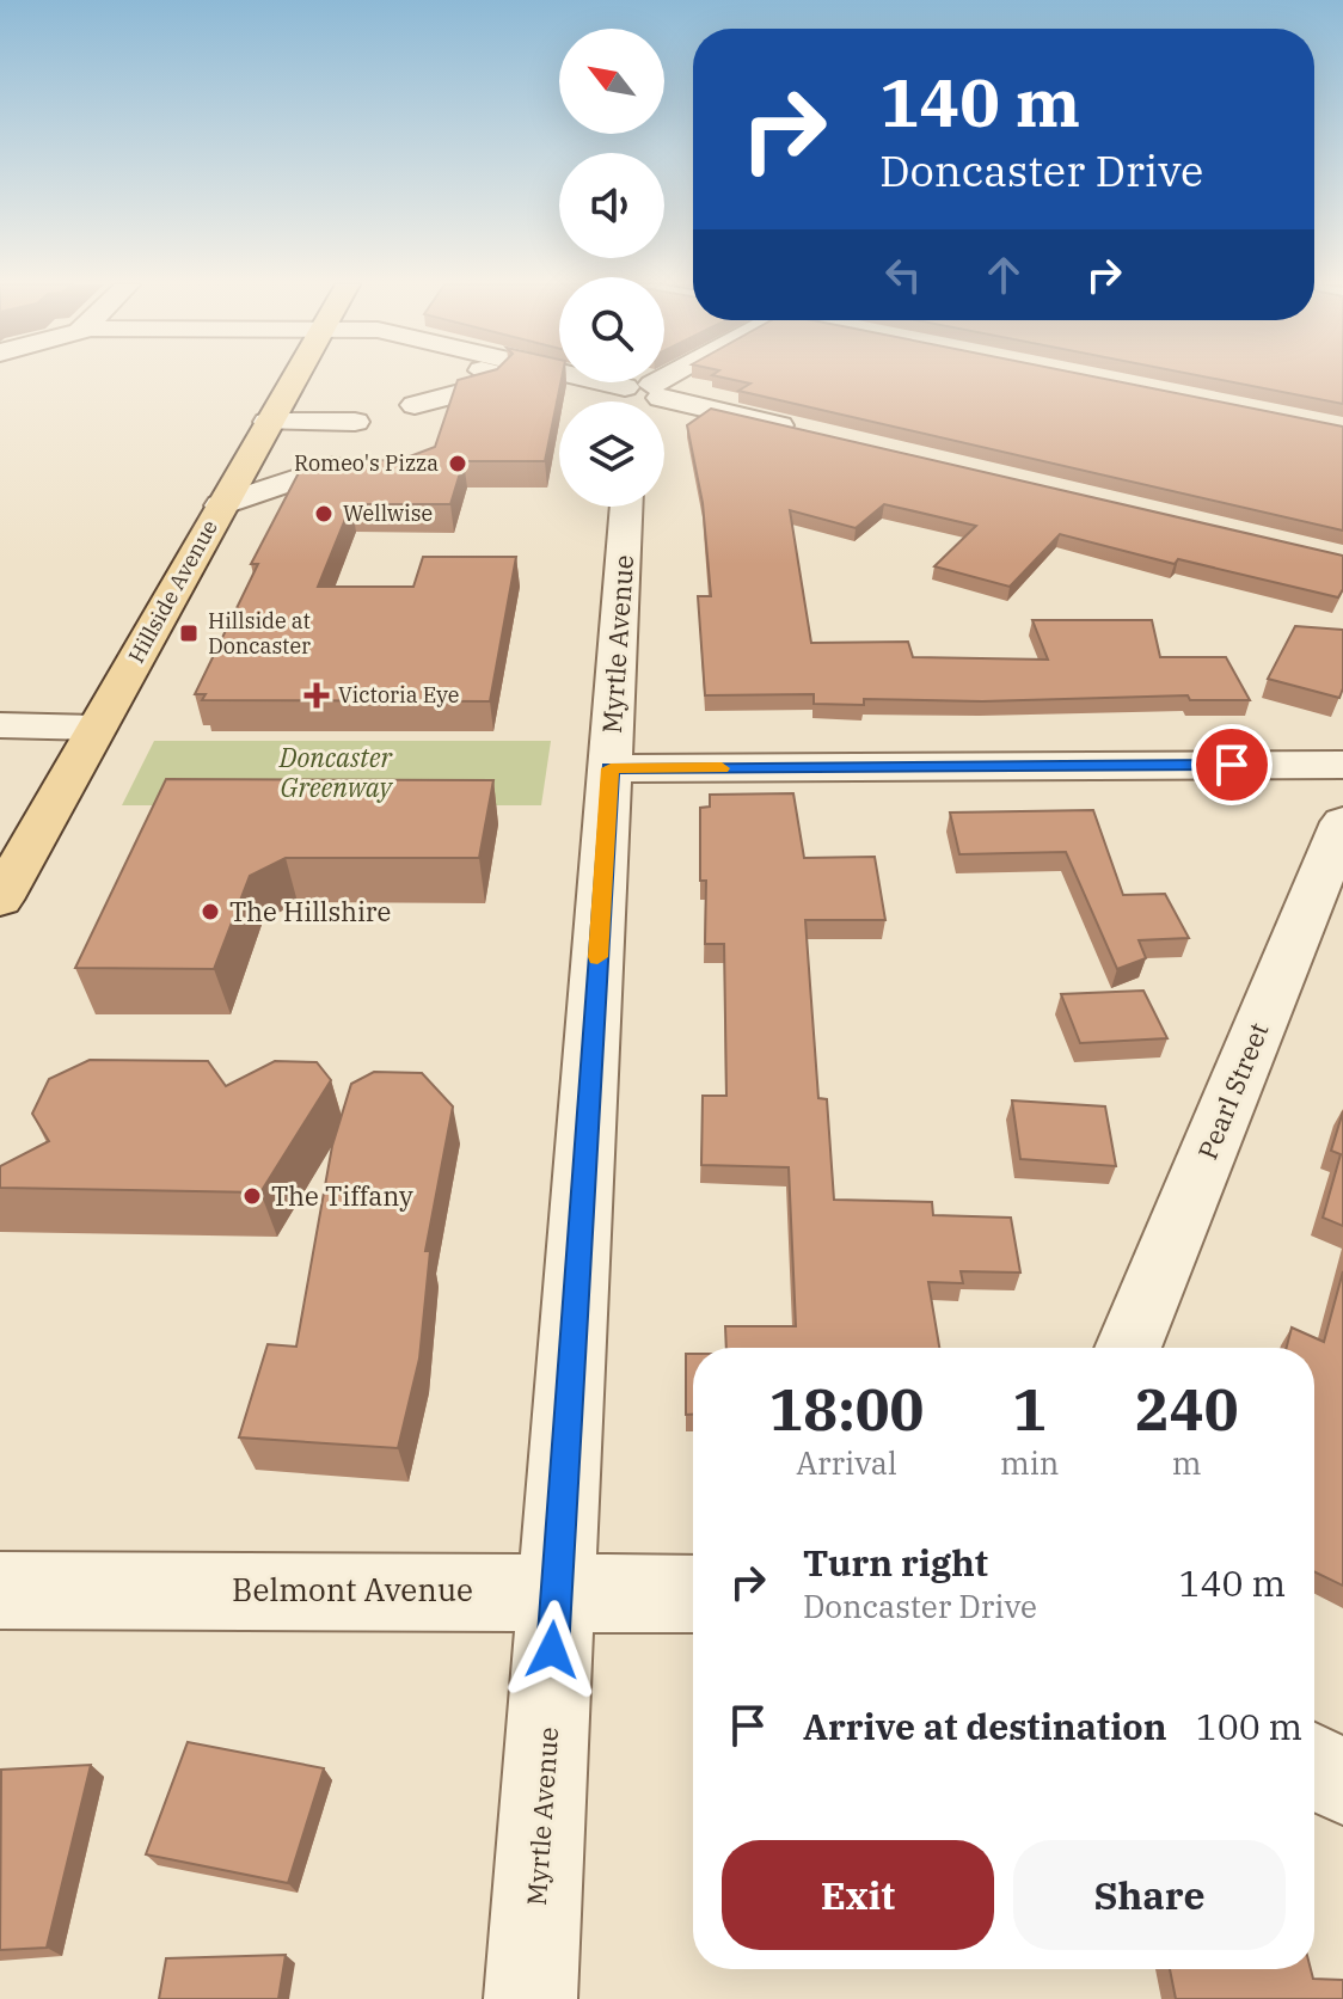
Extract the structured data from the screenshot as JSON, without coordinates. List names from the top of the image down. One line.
{"streets":{"main road":["Hillside Avenue"],"street":["Myrtle Avenue","Pearl Street","Belmont Avenue"]},"crossings":[["Myrtle Avenue","Belmont Avenue"]],"parks":["Doncaster Greenway"],"places":{"other":["Romeo's Pizza","Wellwise","The Hillshire","The Tiffany"],"transit":["Hillside at Doncaster"],"health":["Victoria Eye"]},"north":"top left","page":{"turn":["140 m","Doncaster Drive"],"eta":["18:00","Arrival","1","min","240","m"],"list":[{"name":"Turn right","note":"Doncaster Drive","value":"140 m"},{"name":"Arrive at destination","value":"100 m"}],"buttons":["Exit","Share"]}}
